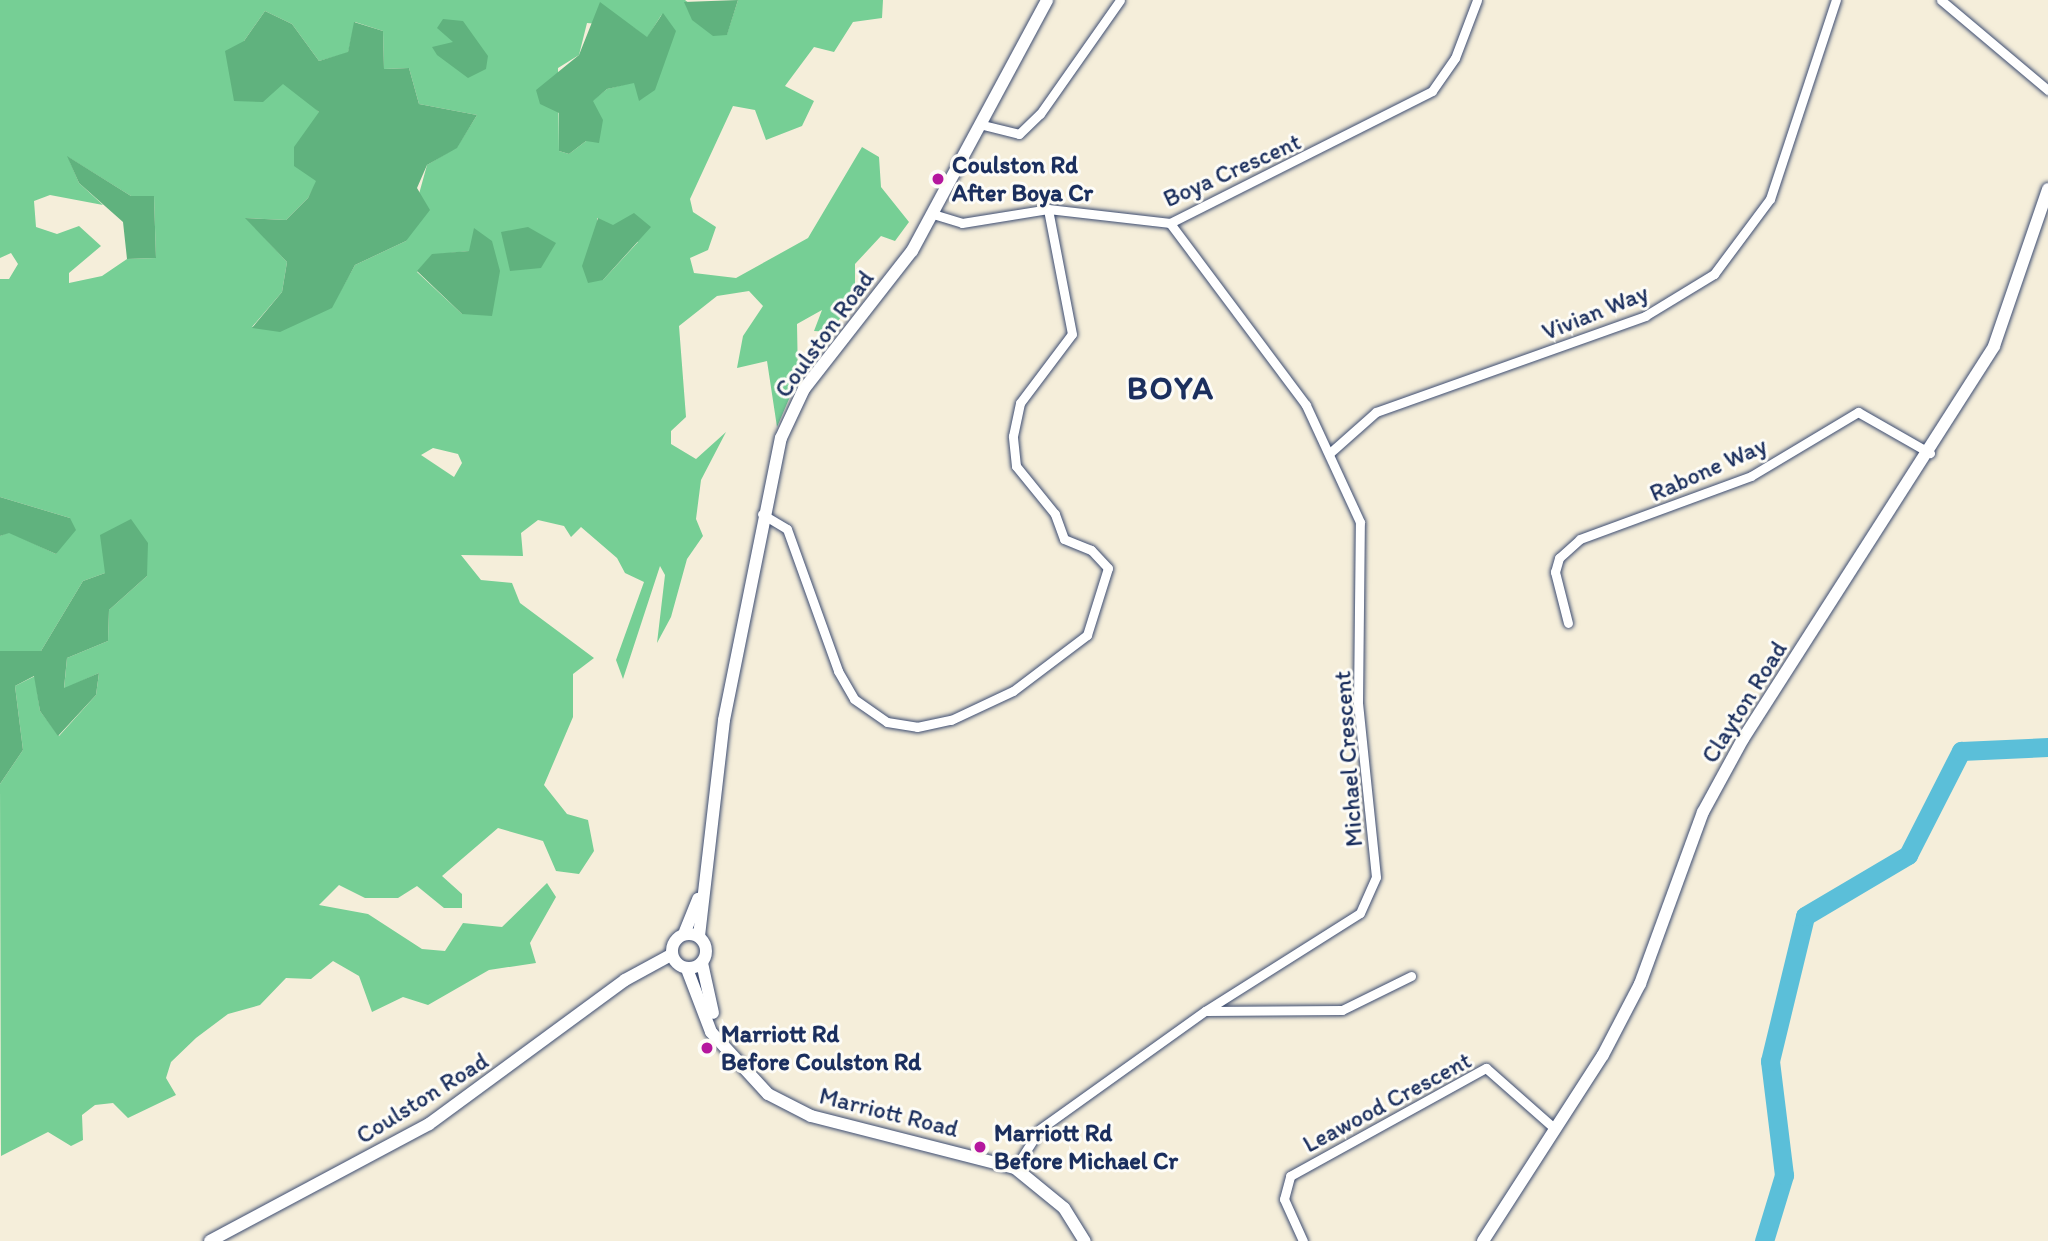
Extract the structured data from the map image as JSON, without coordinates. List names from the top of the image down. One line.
{"streets":{"street":["Boya Crescent","Vivian Way","Coulston Road","Rabone Way","Clayton Road","Michael Crescent","Leawood Crescent","Marriott Road"]},"crossings":[["Boya Crescent","Coulston Road"],["Boya Crescent","Michael Crescent"],["Vivian Way","Michael Crescent"],["Coulston Road","Marriott Road"],["Rabone Way","Clayton Road"],["Clayton Road","Leawood Crescent"],["Michael Crescent","Marriott Road"]],"districts":["BOYA"],"places":["Coulston Rd After Boya Cr","Marriott Rd Before Coulston Rd","Marriott Rd Before Michael Cr"]}
